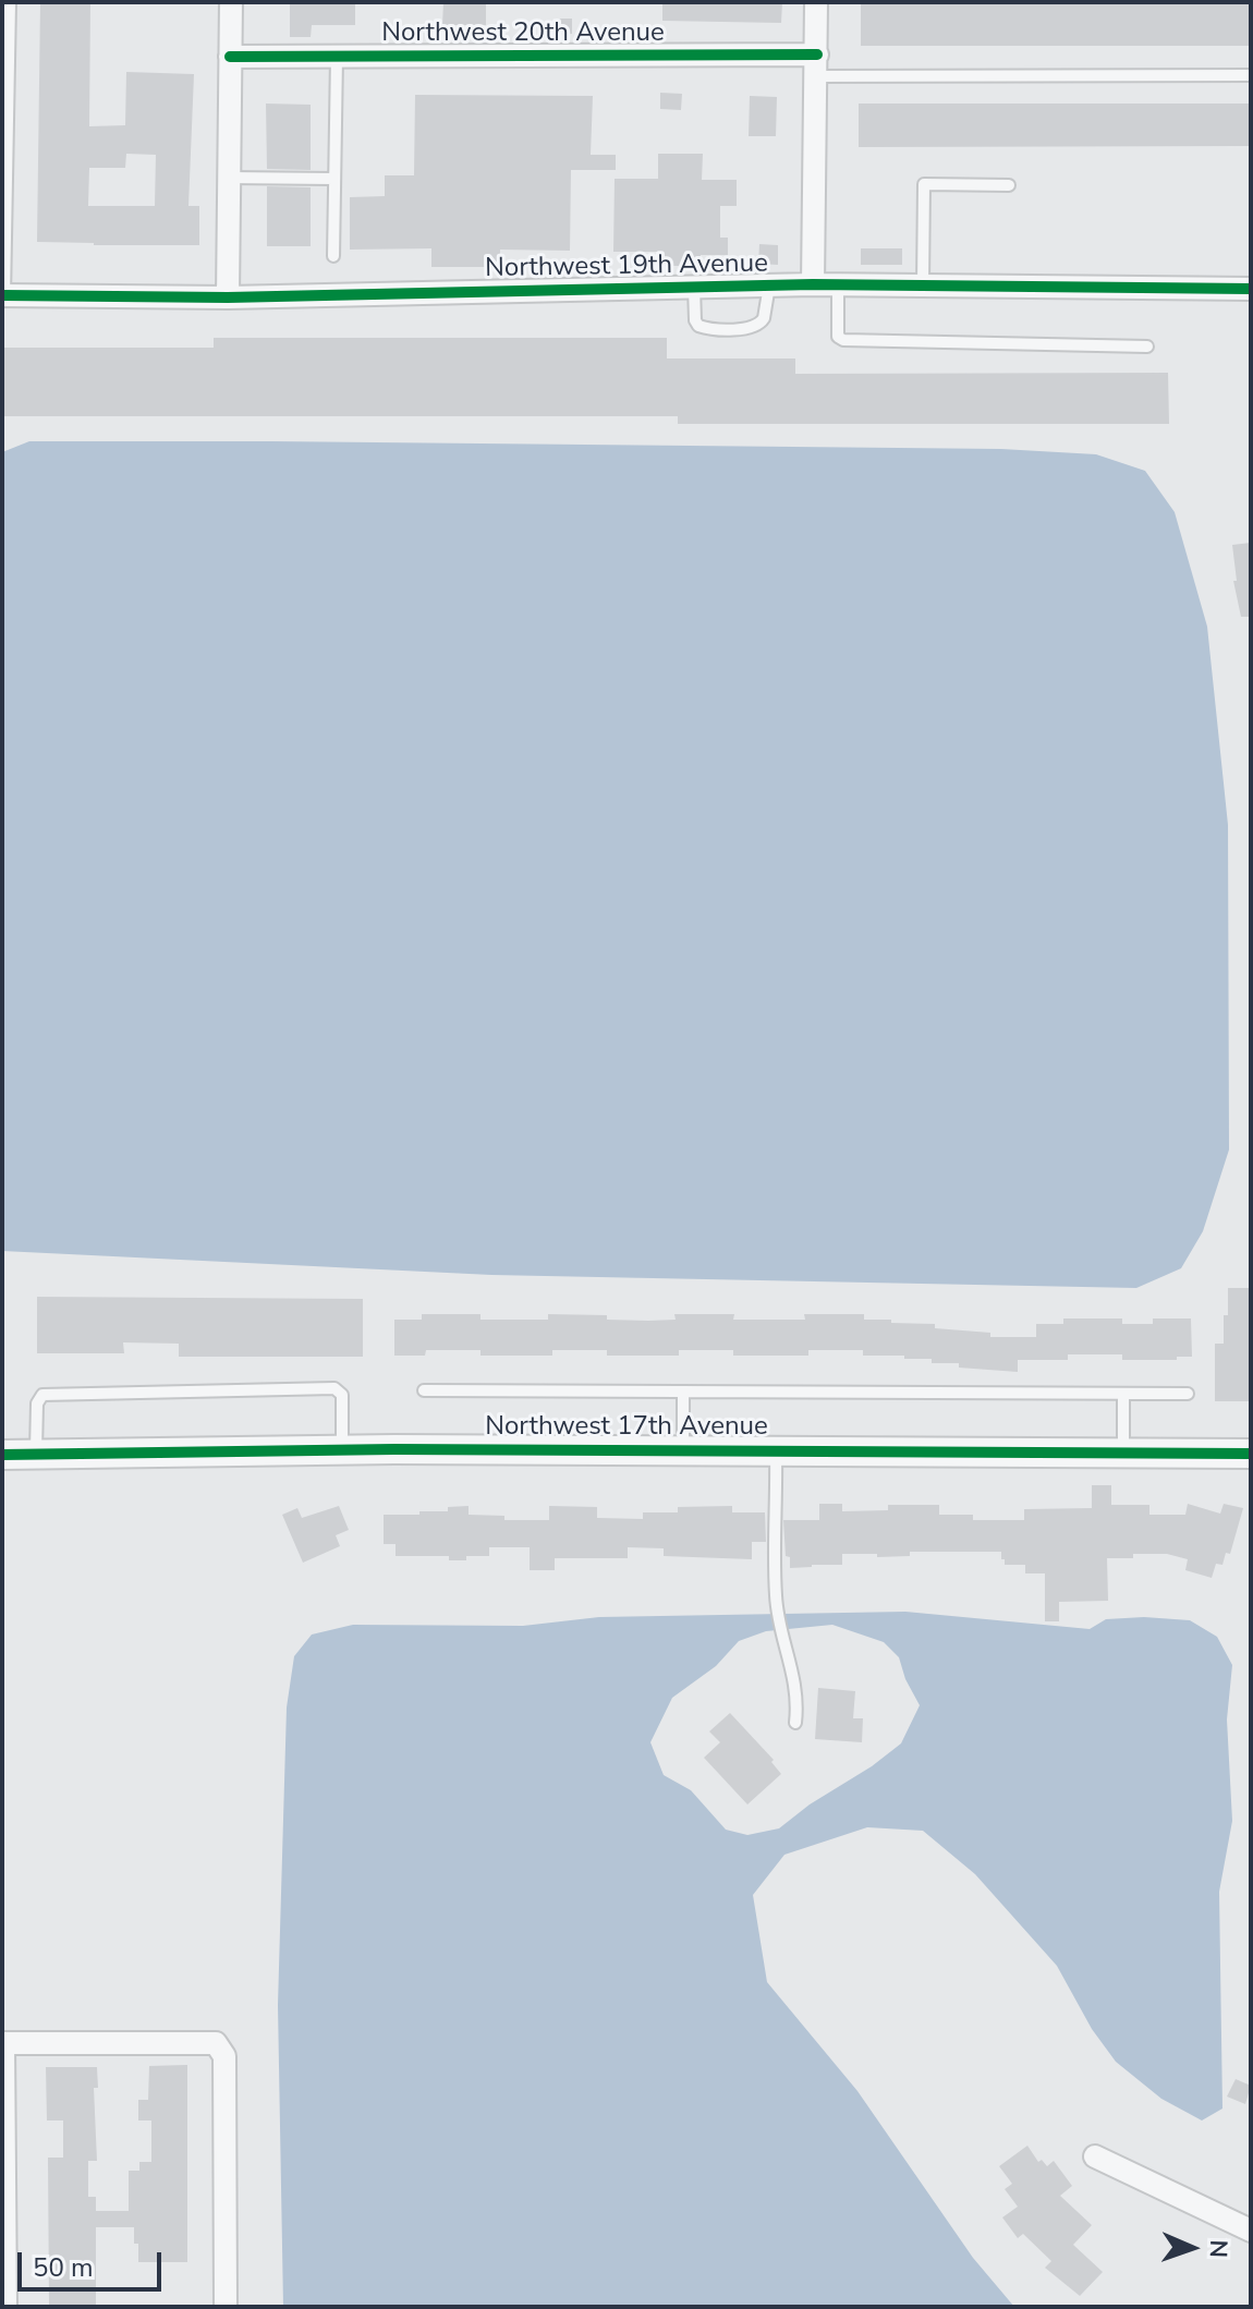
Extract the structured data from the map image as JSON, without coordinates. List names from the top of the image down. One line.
{"streets":{"street":["Northwest 20th Avenue","Northwest 19th Avenue","Northwest 17th Avenue"]},"scale_bar":"50 m","north":"right"}
